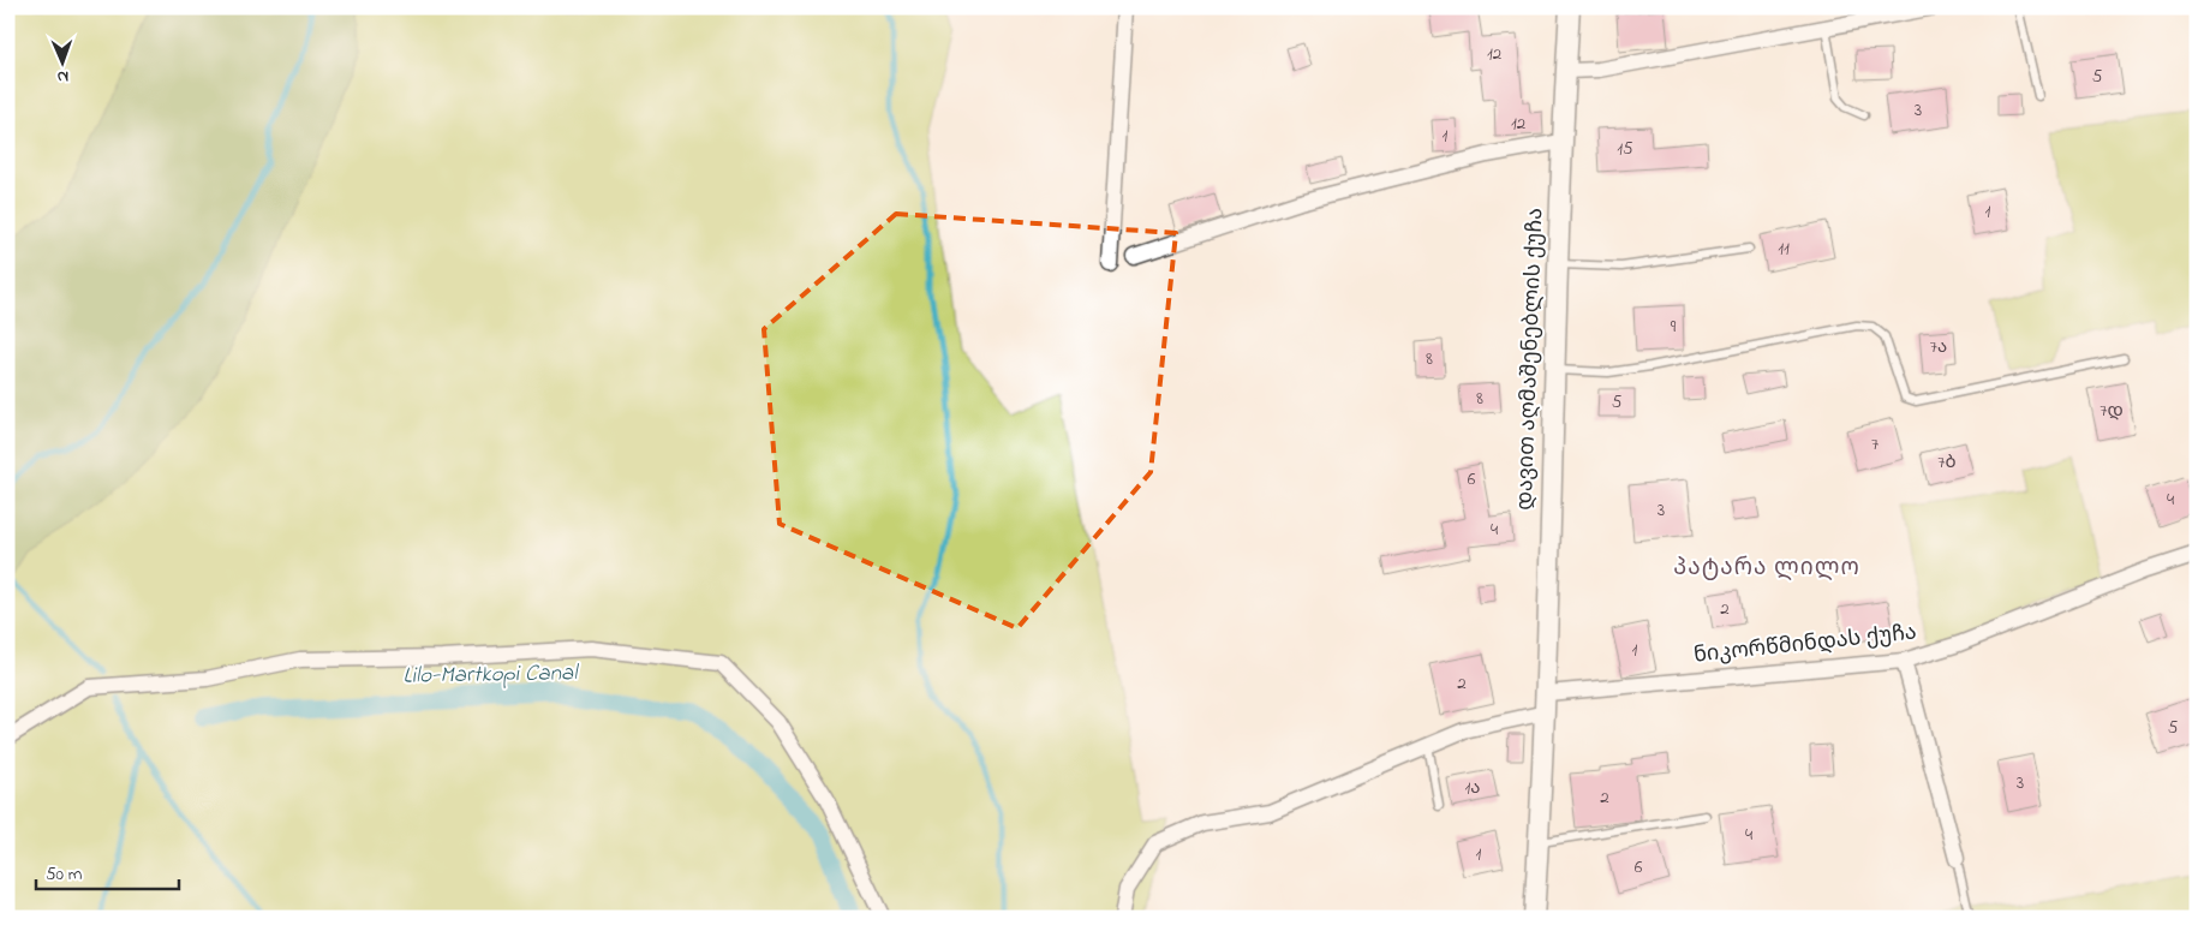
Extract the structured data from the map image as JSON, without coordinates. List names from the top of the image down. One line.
{"streets":{"street":["დავით აღმაშენებლის ქუჩა","ნიკორწმინდას ქუჩა"]},"crossings":[["დავით აღმაშენებლის ქუჩა","ნიკორწმინდას ქუჩა"]],"districts":["პატარა ლილო"],"water":["Lilo-Martkopi Canal"],"house_numbers":["12","5","3","12","1","15","1","11","9","7ა","8","8","5","7დ","7","7ბ","6","4","3","4","2","1","2","5","3","1ა","2","4","1","6"],"scale_bar":"50 m","north":"bottom"}
